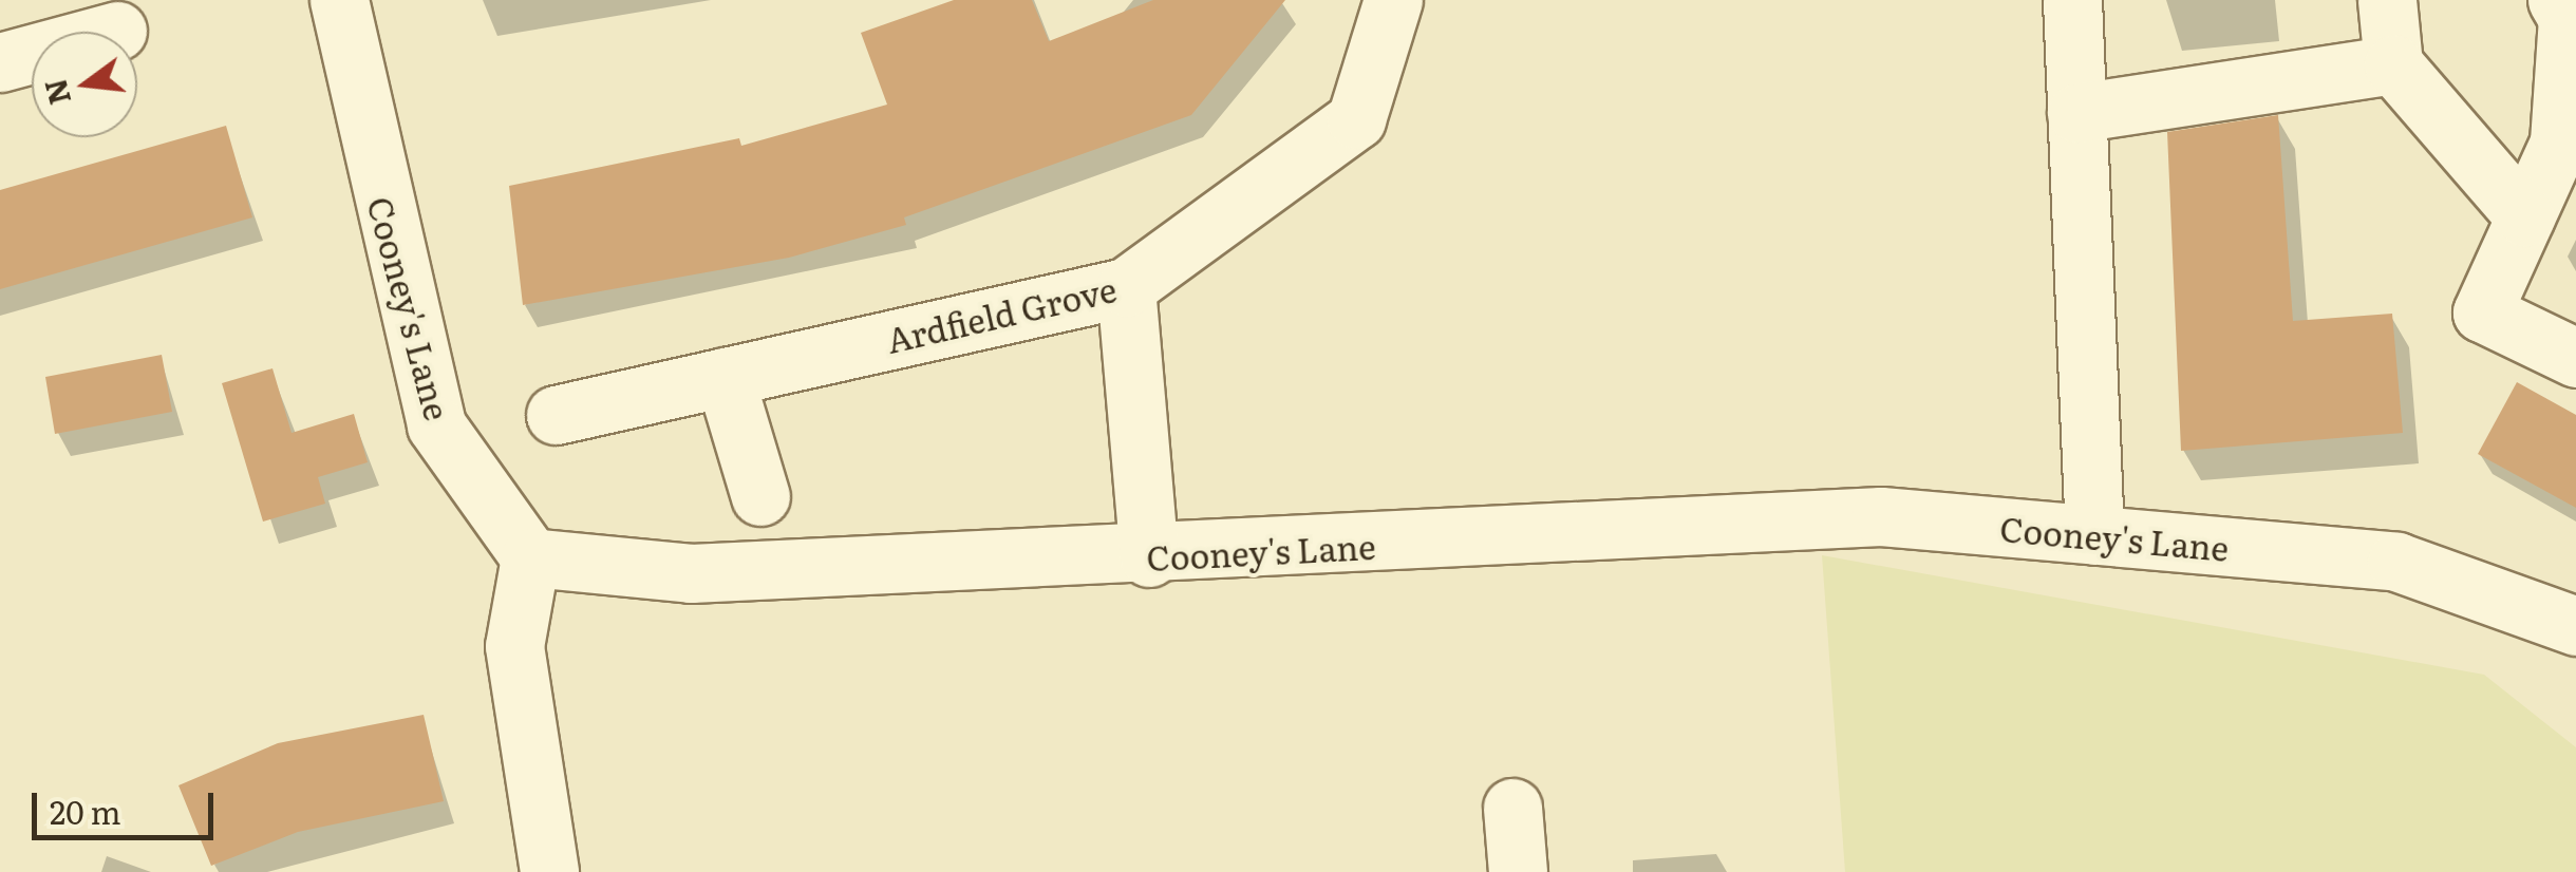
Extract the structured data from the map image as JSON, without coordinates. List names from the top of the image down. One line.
{"streets":{"street":["Cooney's Lane","Ardfield Grove"]},"scale_bar":"20 m","north":"left"}
